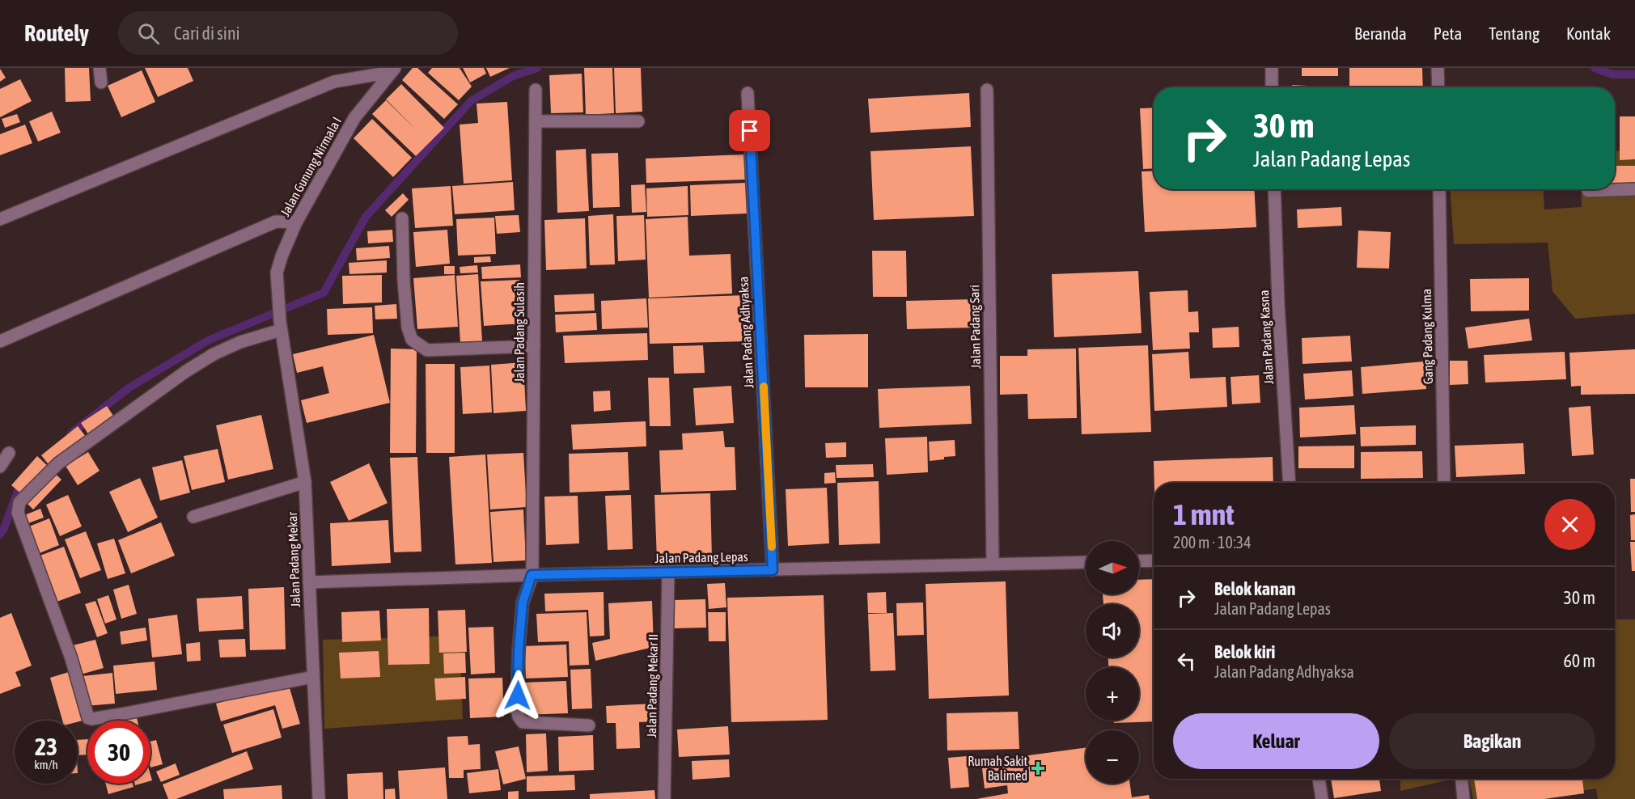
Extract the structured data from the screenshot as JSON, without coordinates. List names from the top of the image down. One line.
{"streets":{"street":["Jalan Gunung Nirmala I","Jalan Padang Sari","Jalan Padang Sulasih","Jalan Padang Adhyaksa","Gang Padang Kulma","Jalan Padang Kasna","Jalan Padang Lepas","Jalan Padang Mekar","Jalan Padang Mekar II"]},"crossings":[["Jalan Gunung Nirmala I","Jalan Padang Mekar"],["Jalan Padang Sari","Jalan Padang Lepas"],["Jalan Padang Sulasih","Jalan Padang Lepas"],["Jalan Padang Adhyaksa","Jalan Padang Lepas"],["Jalan Padang Lepas","Jalan Padang Mekar"],["Jalan Padang Lepas","Jalan Padang Mekar II"]],"places":{"health":["Rumah Sakit Balimed"]},"north":"right","page":{"header":"Routely","search":"Cari di sini","nav":["Beranda","Peta","Tentang","Kontak"],"turn":["30 m","Jalan Padang Lepas"],"heading":["1 mnt","200 m · 10:34"],"map_buttons":["+","−"],"list":[{"name":"Belok kanan","note":"Jalan Padang Lepas","value":"30 m"},{"name":"Belok kiri","note":"Jalan Padang Adhyaksa","value":"60 m"}],"buttons":["Keluar","Bagikan"],"speed":"23 km/h","limit":"30"}}
